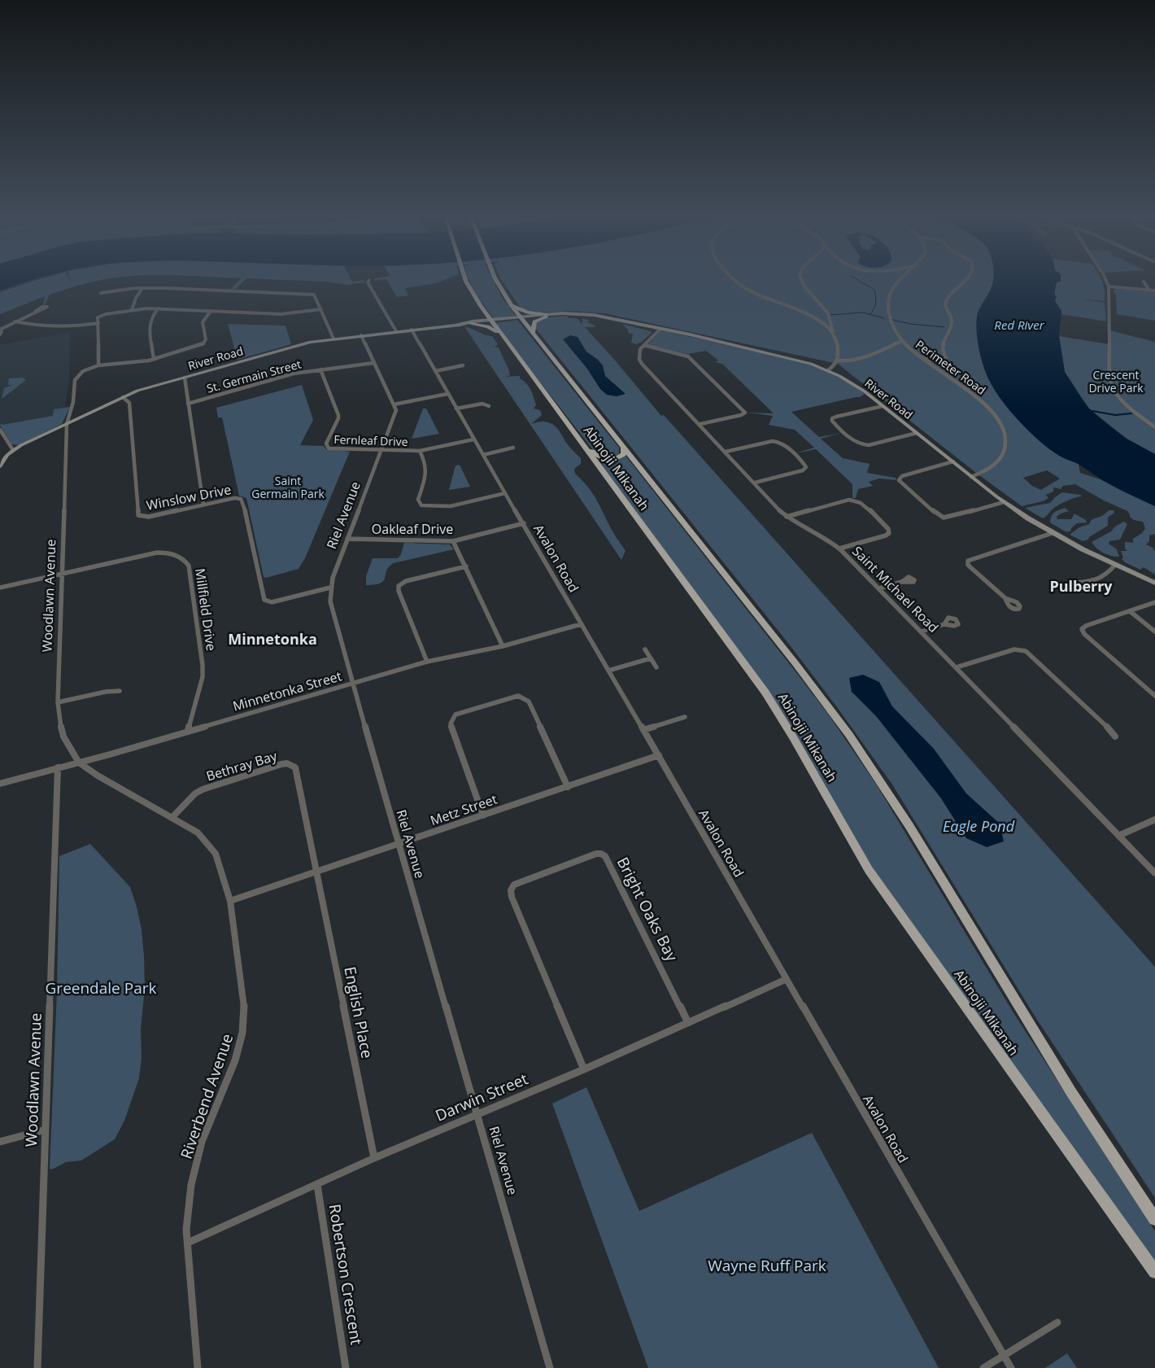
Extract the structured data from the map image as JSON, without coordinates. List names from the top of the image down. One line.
{"streets":{"main road":["Abinojii Mikanah"],"street":["River Road","Perimeter Road","St. Germain Street","Fernleaf Drive","Winslow Drive","Riel Avenue","Oakleaf Drive","Avalon Road","Saint Michael Road","Woodlawn Avenue","Millfield Drive","Minnetonka Street","Bethray Bay","Metz Street","Bright Oaks Bay","English Place","Riverbend Avenue","Darwin Street","Robertson Crescent"]},"crossings":[["River Road","Perimeter Road"],["River Road","Abinojii Mikanah"],["River Road","Winslow Drive"],["River Road","Avalon Road"],["River Road","Woodlawn Avenue"],["St. Germain Street","Fernleaf Drive"],["Fernleaf Drive","Riel Avenue"],["Fernleaf Drive","Avalon Road"],["Winslow Drive","Riel Avenue"],["Riel Avenue","Oakleaf Drive"],["Riel Avenue","Minnetonka Street"],["Riel Avenue","Metz Street"],["Riel Avenue","Darwin Street"],["Oakleaf Drive","Avalon Road"],["Avalon Road","Minnetonka Street"],["Avalon Road","Metz Street"],["Avalon Road","Darwin Street"],["Woodlawn Avenue","Millfield Drive"],["Woodlawn Avenue","Minnetonka Street"],["Woodlawn Avenue","Riverbend Avenue"],["Millfield Drive","Minnetonka Street"],["Minnetonka Street","Riverbend Avenue"],["Bethray Bay","Metz Street"],["Bethray Bay","English Place"],["Bethray Bay","Riverbend Avenue"],["Metz Street","English Place"],["Metz Street","Riverbend Avenue"],["Bright Oaks Bay","Darwin Street"],["English Place","Darwin Street"],["Riverbend Avenue","Darwin Street"],["Darwin Street","Robertson Crescent"]],"districts":["Pulberry","Minnetonka"],"water":["Red River","Eagle Pond"],"parks":["Crescent Drive Park","Saint Germain Park","Greendale Park","Wayne Ruff Park"]}
